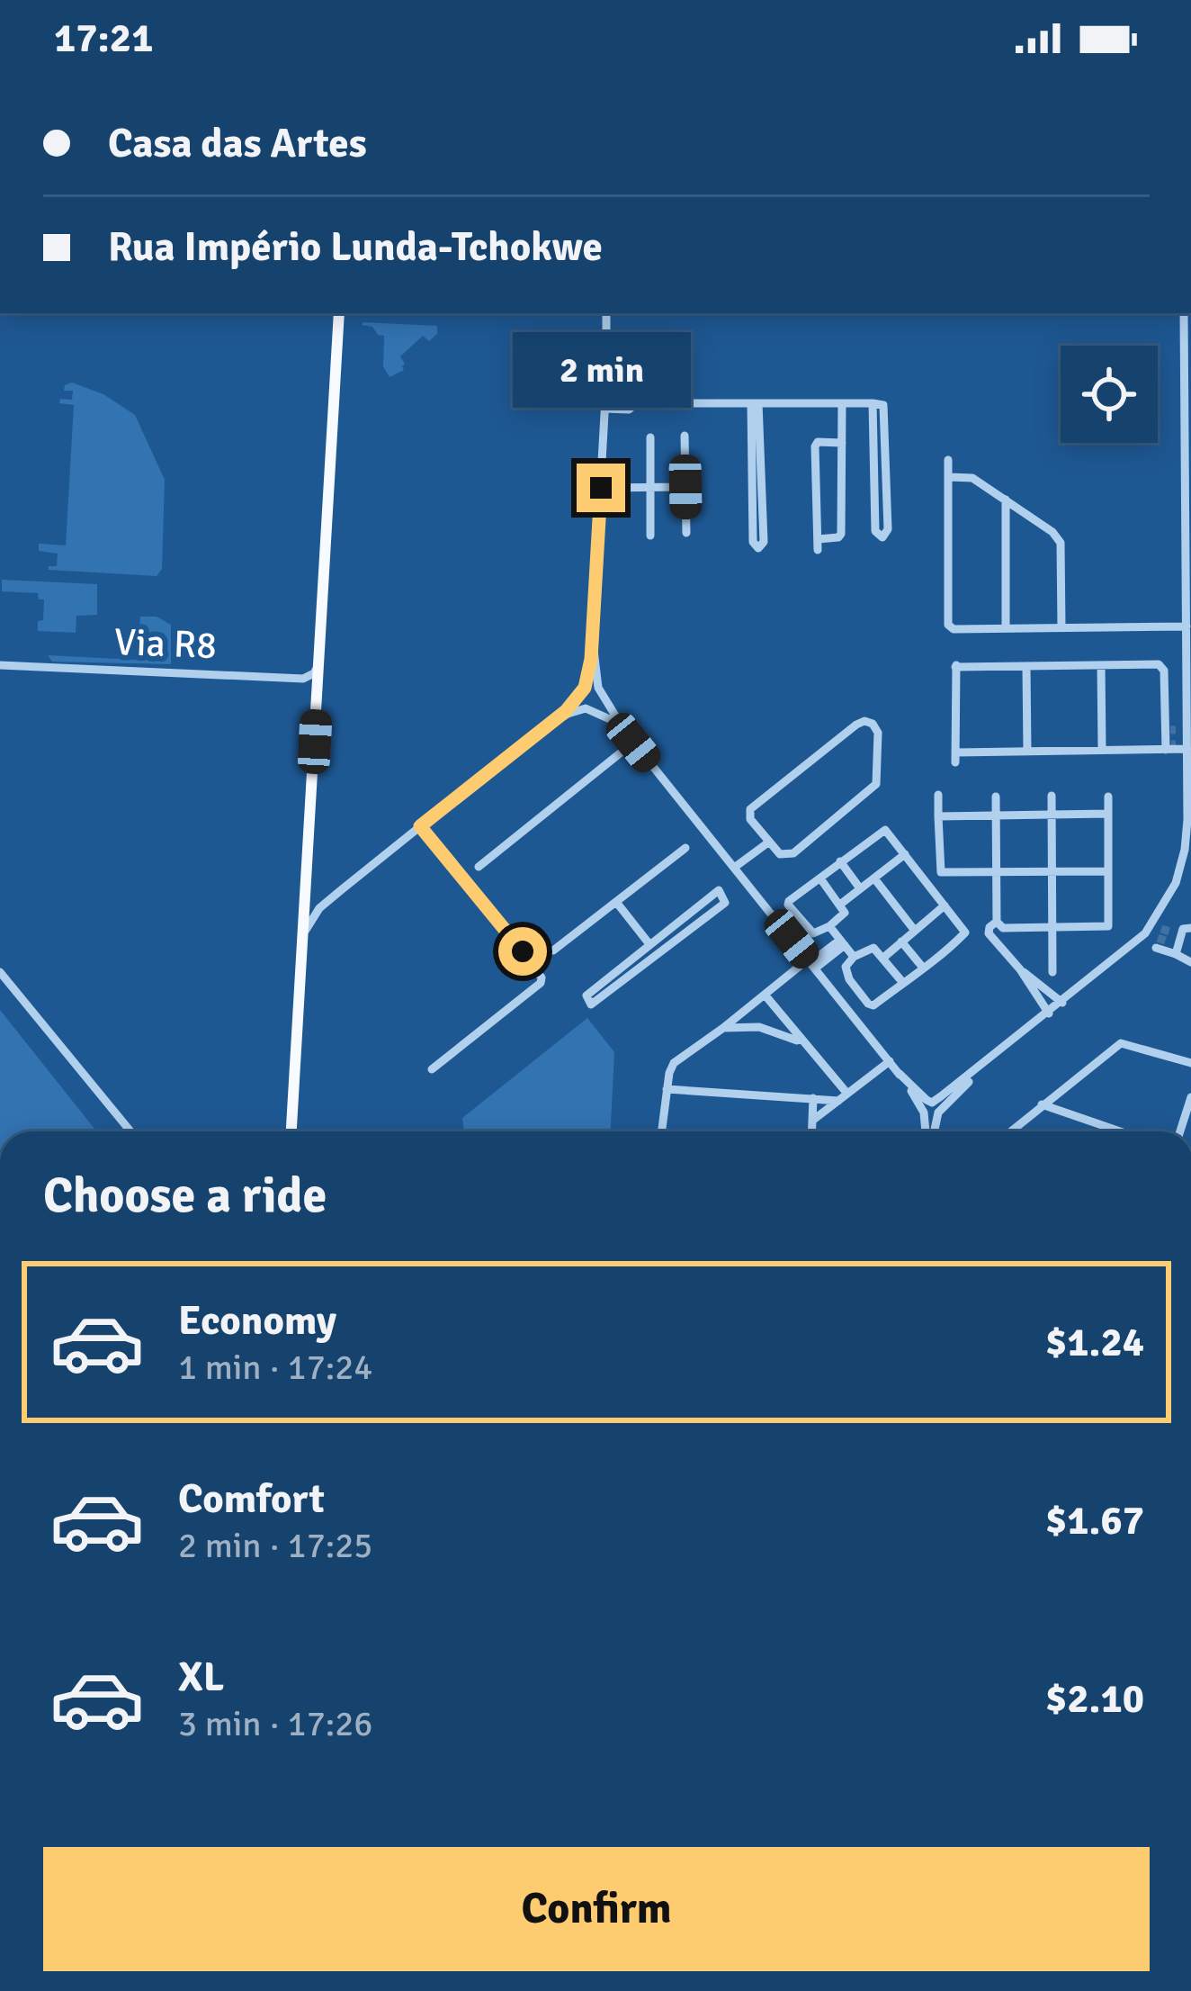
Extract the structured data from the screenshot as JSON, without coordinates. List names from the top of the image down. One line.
{"streets":{"street":["Via R8"]},"page":{"status":"17:21","banner":["Casa das Artes","Rua Império Lunda-Tchokwe"],"bubble":"2 min","heading":"Choose a ride","list":[{"name":"Economy","note":"1 min · 17:24","value":"$1.24"},{"name":"Comfort","note":"2 min · 17:25","value":"$1.67"},{"name":"XL","note":"3 min · 17:26","value":"$2.10"}],"buttons":"Confirm"}}
